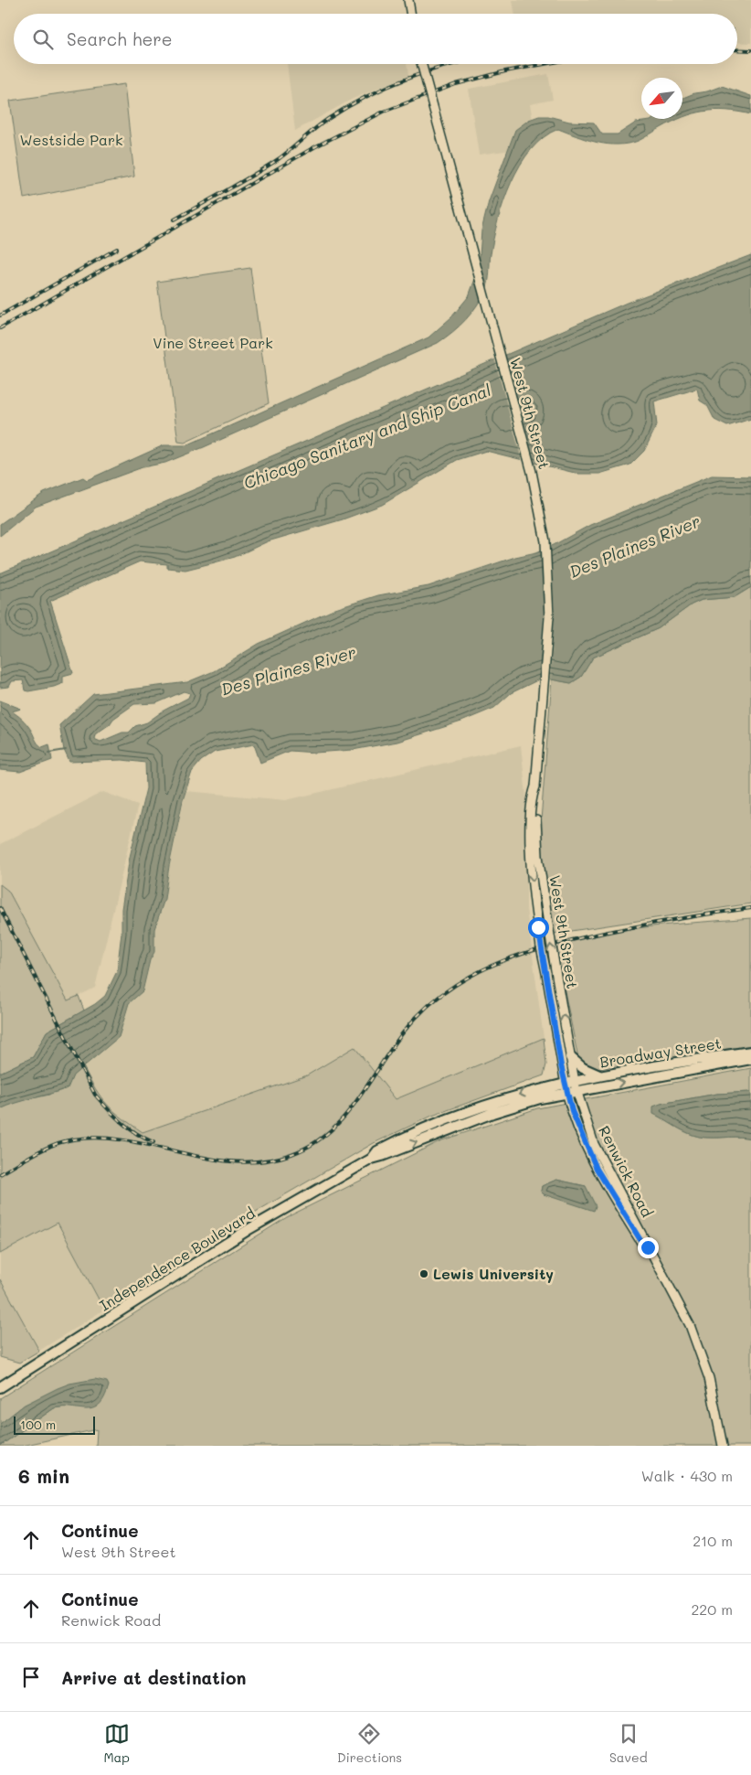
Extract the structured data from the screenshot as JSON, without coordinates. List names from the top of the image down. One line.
{"streets":{"main road":["West 9th Street","Broadway Street","Renwick Road","Independence Boulevard"]},"crossings":[["West 9th Street","Broadway Street"],["West 9th Street","Renwick Road"],["West 9th Street","Independence Boulevard"],["Broadway Street","Renwick Road"],["Broadway Street","Independence Boulevard"],["Renwick Road","Independence Boulevard"]],"water":["Chicago Sanitary and Ship Canal","Des Plaines River"],"parks":["Westside Park","Vine Street Park"],"places":["Lewis University"],"scale_bar":"100 m","north":"bottom left","page":{"search":"Search here","scale":"100 m","heading":["6 min","Walk · 430 m"],"list":[["Continue","West 9th Street","210 m"],["Continue","Renwick Road","220 m"],"Arrive at destination"],"nav":["Map","Directions","Saved"]}}
